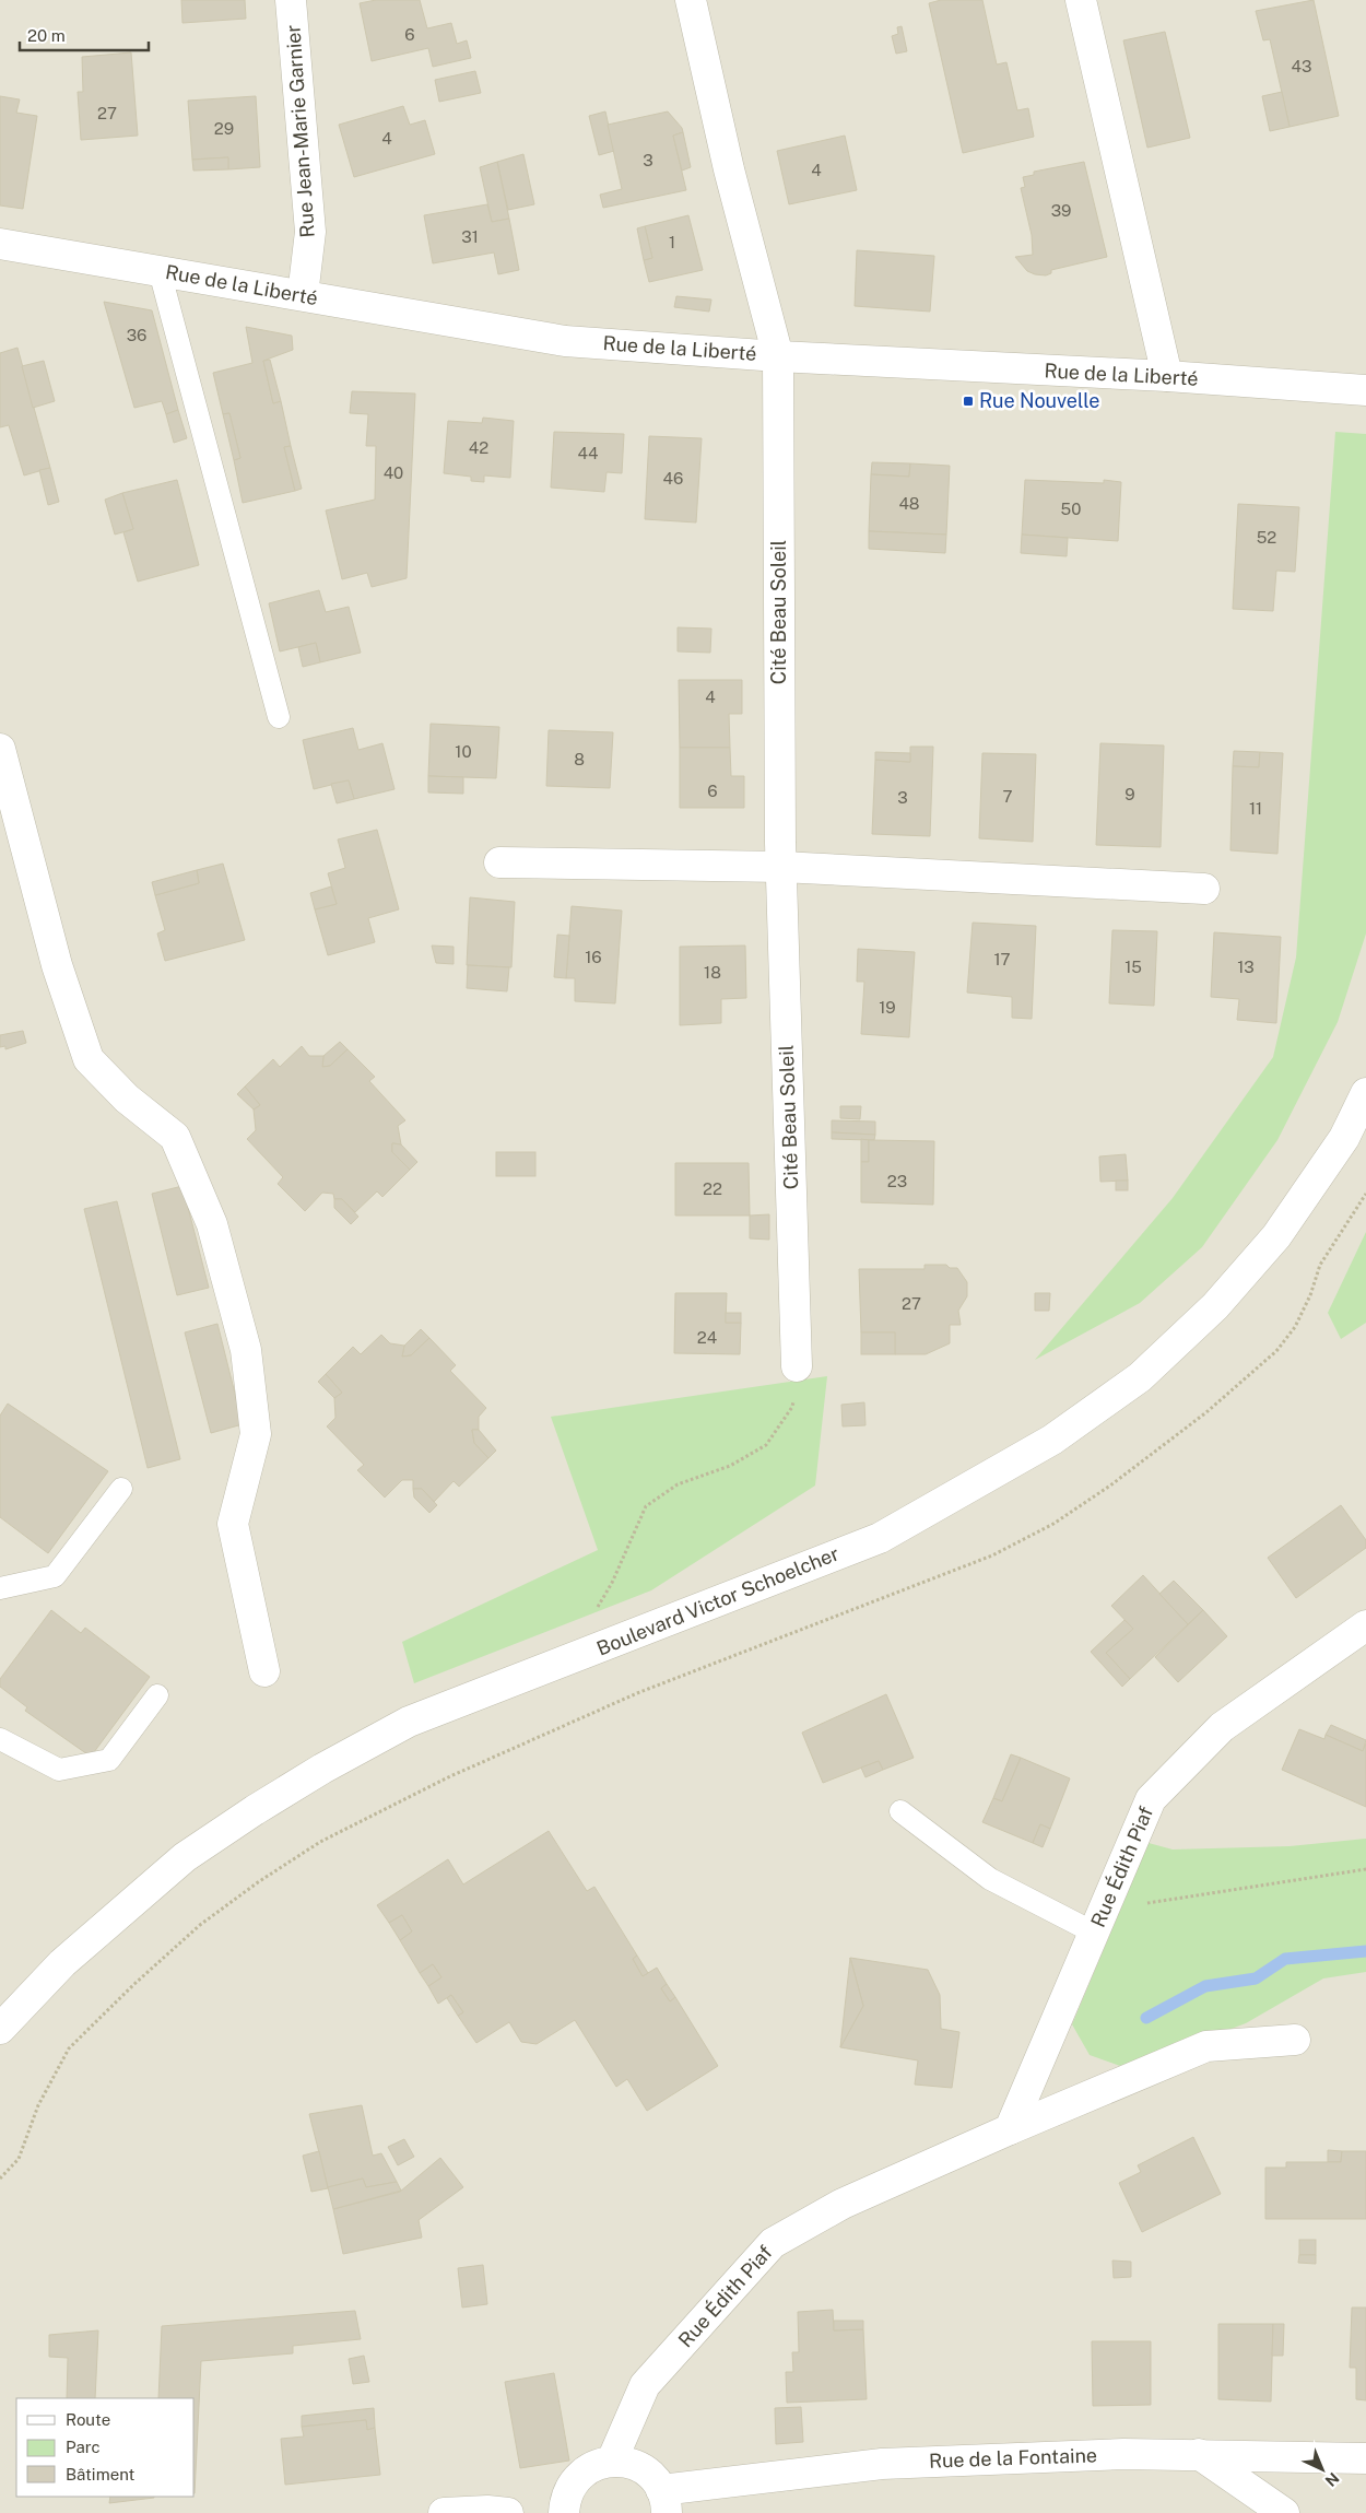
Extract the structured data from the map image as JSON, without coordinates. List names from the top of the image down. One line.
{"streets":{"street":["Rue Jean-Marie Garnier","Rue de la Liberté","Cité Beau Soleil","Boulevard Victor Schoelcher","Rue Édith Piaf","Rue de la Fontaine"]},"crossings":[["Rue Jean-Marie Garnier","Rue de la Liberté"],["Rue de la Liberté","Cité Beau Soleil"]],"places":{"transit":["Rue Nouvelle"]},"house_numbers":["6","43","27","29","4","3","4","39","31","1","36","42","44","40","46","48","50","52","4","10","8","6","9","7","3","11","16","17","15","13","18","19","23","22","27","24"],"legend":["Route","Parc","Bâtiment"],"scale_bar":"20 m","north":"bottom right"}
